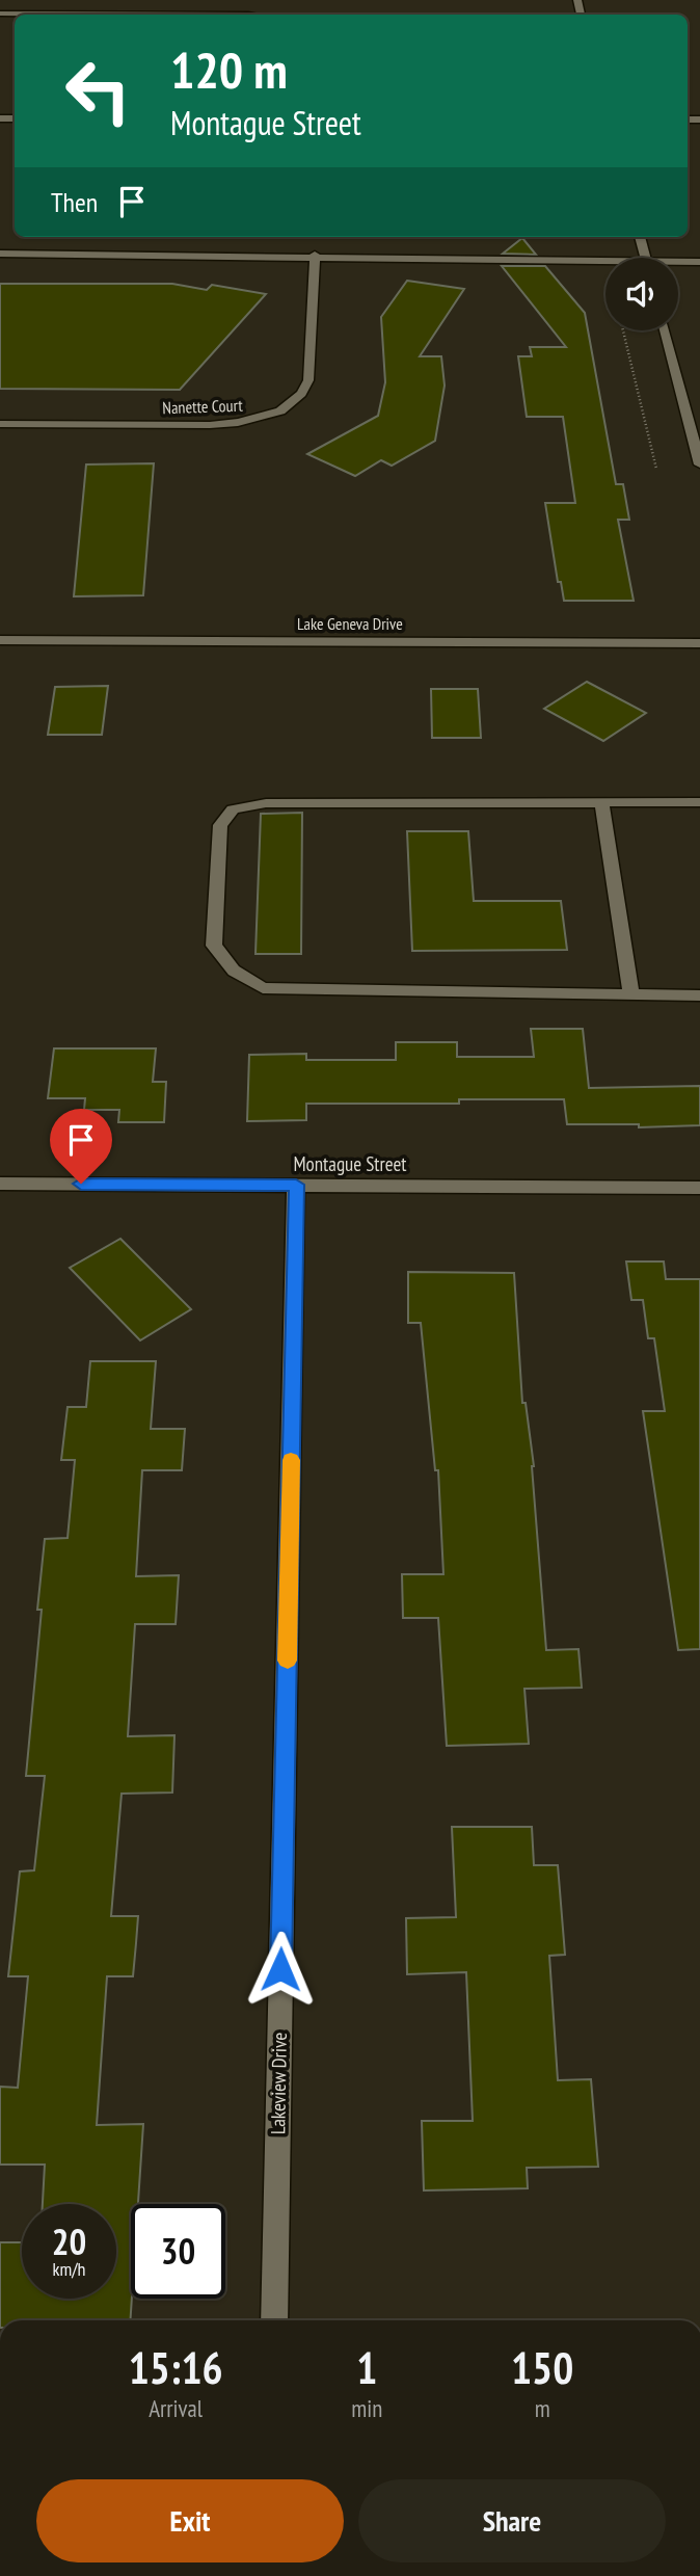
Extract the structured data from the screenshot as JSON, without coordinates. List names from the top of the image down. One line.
{"streets":{"street":["Nanette Court","Lake Geneva Drive","Montague Street","Lakeview Drive"]},"crossings":[["Montague Street","Lakeview Drive"]],"page":{"turn":["120 m","Montague Street"],"then":"Then","speed":"20 km/h","limit":"30","eta":["15:16","Arrival","1","min","150","m"],"buttons":["Exit","Share"]}}
